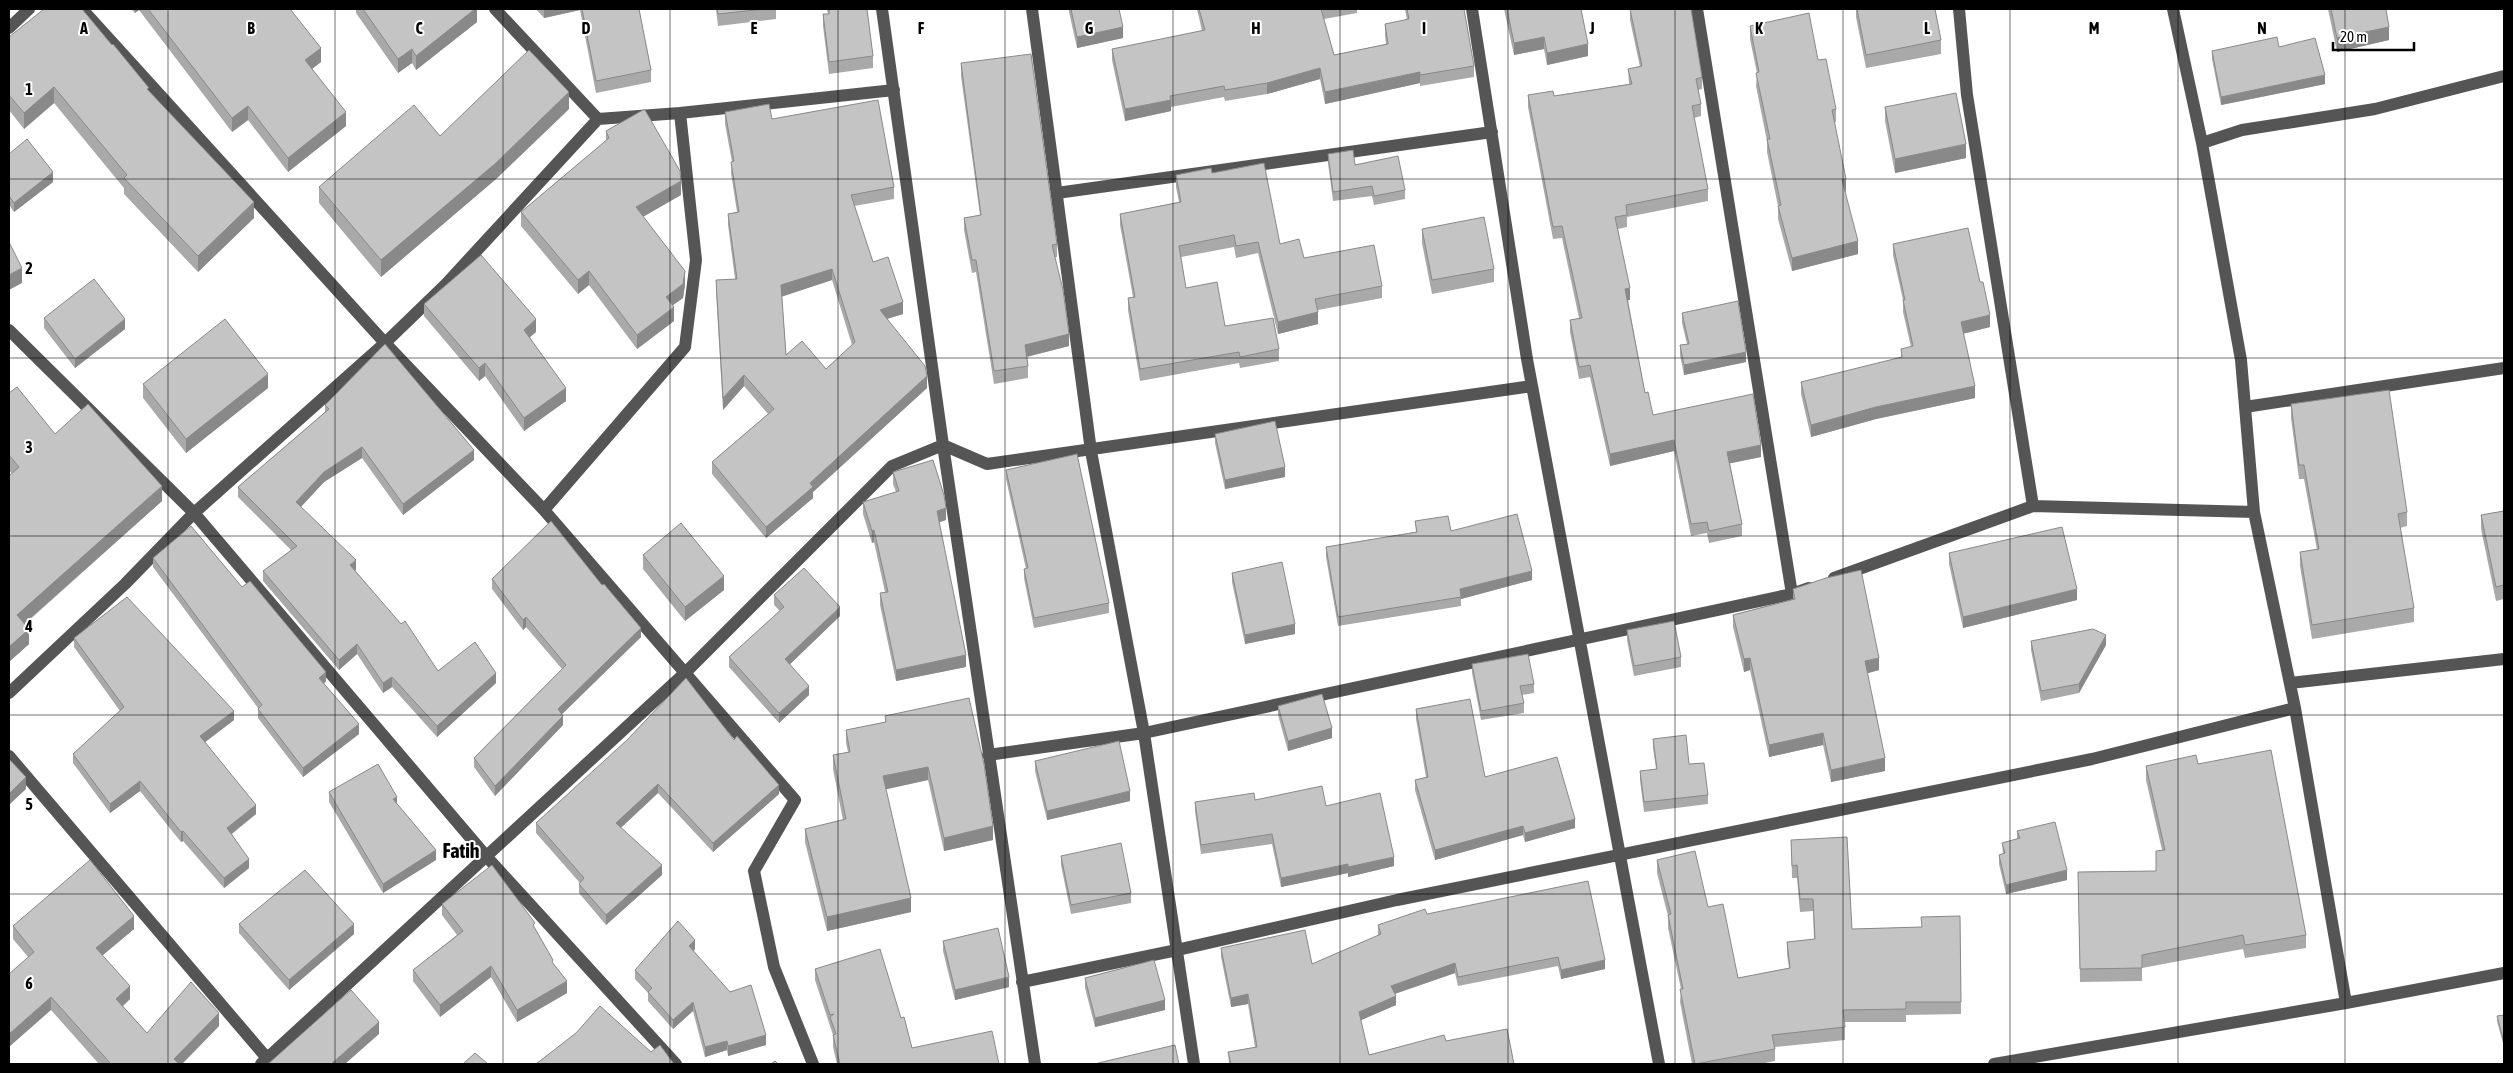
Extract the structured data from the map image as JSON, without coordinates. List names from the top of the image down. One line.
{"districts":["Fatih"],"scale_bar":"20 m","grid":{"columns":["A","B","C","D","E","F","G","H","I","J","K","L","M","N"],"rows":["1","2","3","4","5","6"]}}
